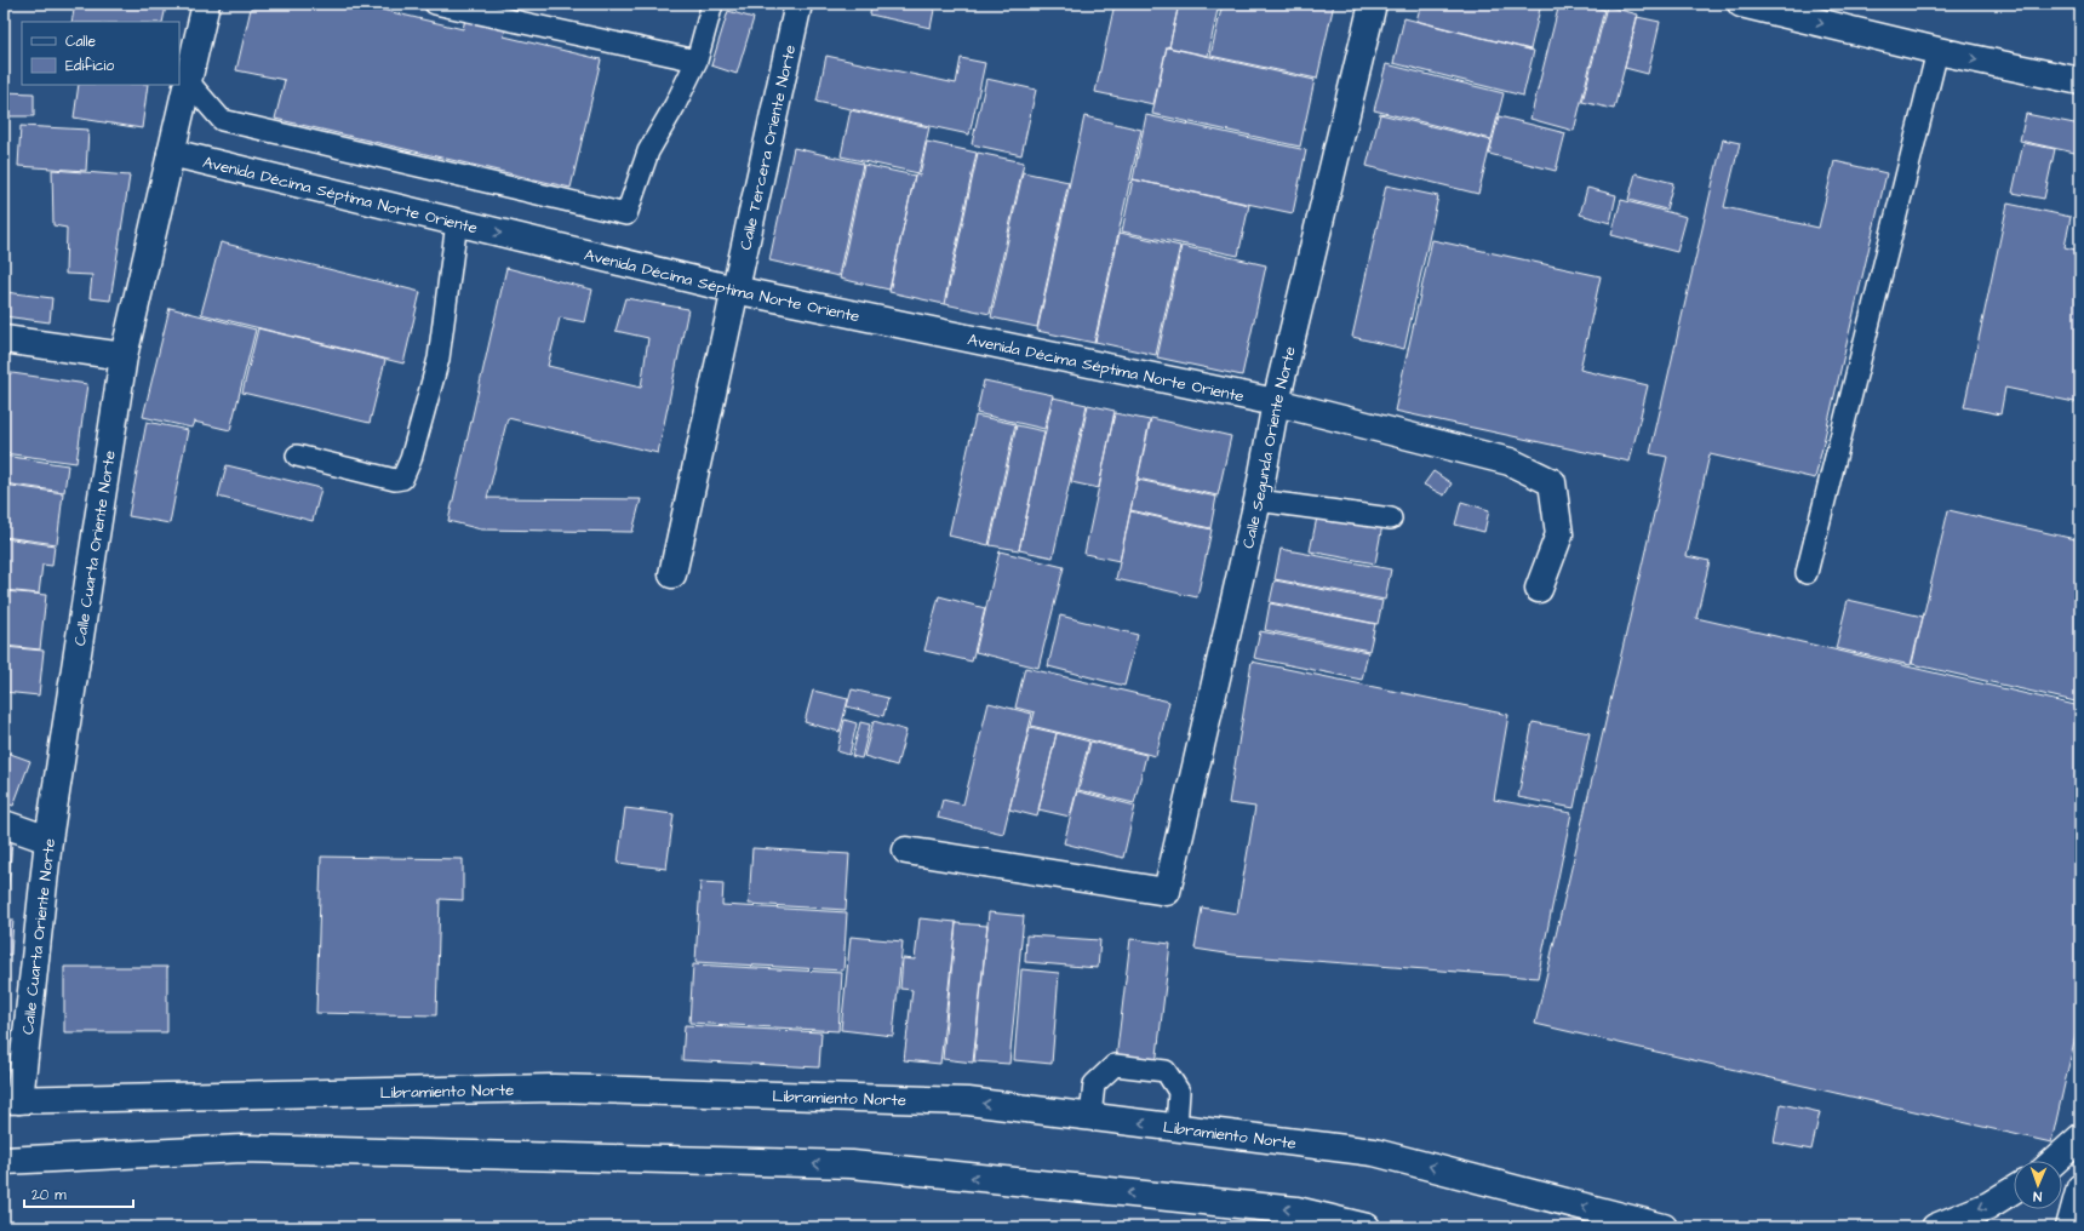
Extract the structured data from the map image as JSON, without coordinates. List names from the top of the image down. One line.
{"streets":{"main road":["Calle Tercera Oriente Norte","Avenida Décima Séptima Norte Oriente","Calle Segunda Oriente Norte","Calle Cuarta Oriente Norte","Libramiento Norte"]},"crossings":[["Calle Tercera Oriente Norte","Avenida Décima Séptima Norte Oriente"],["Avenida Décima Séptima Norte Oriente","Calle Segunda Oriente Norte"],["Avenida Décima Séptima Norte Oriente","Calle Cuarta Oriente Norte"],["Calle Cuarta Oriente Norte","Libramiento Norte"]],"legend":["Calle","Edificio"],"scale_bar":"20 m","north":"bottom"}
